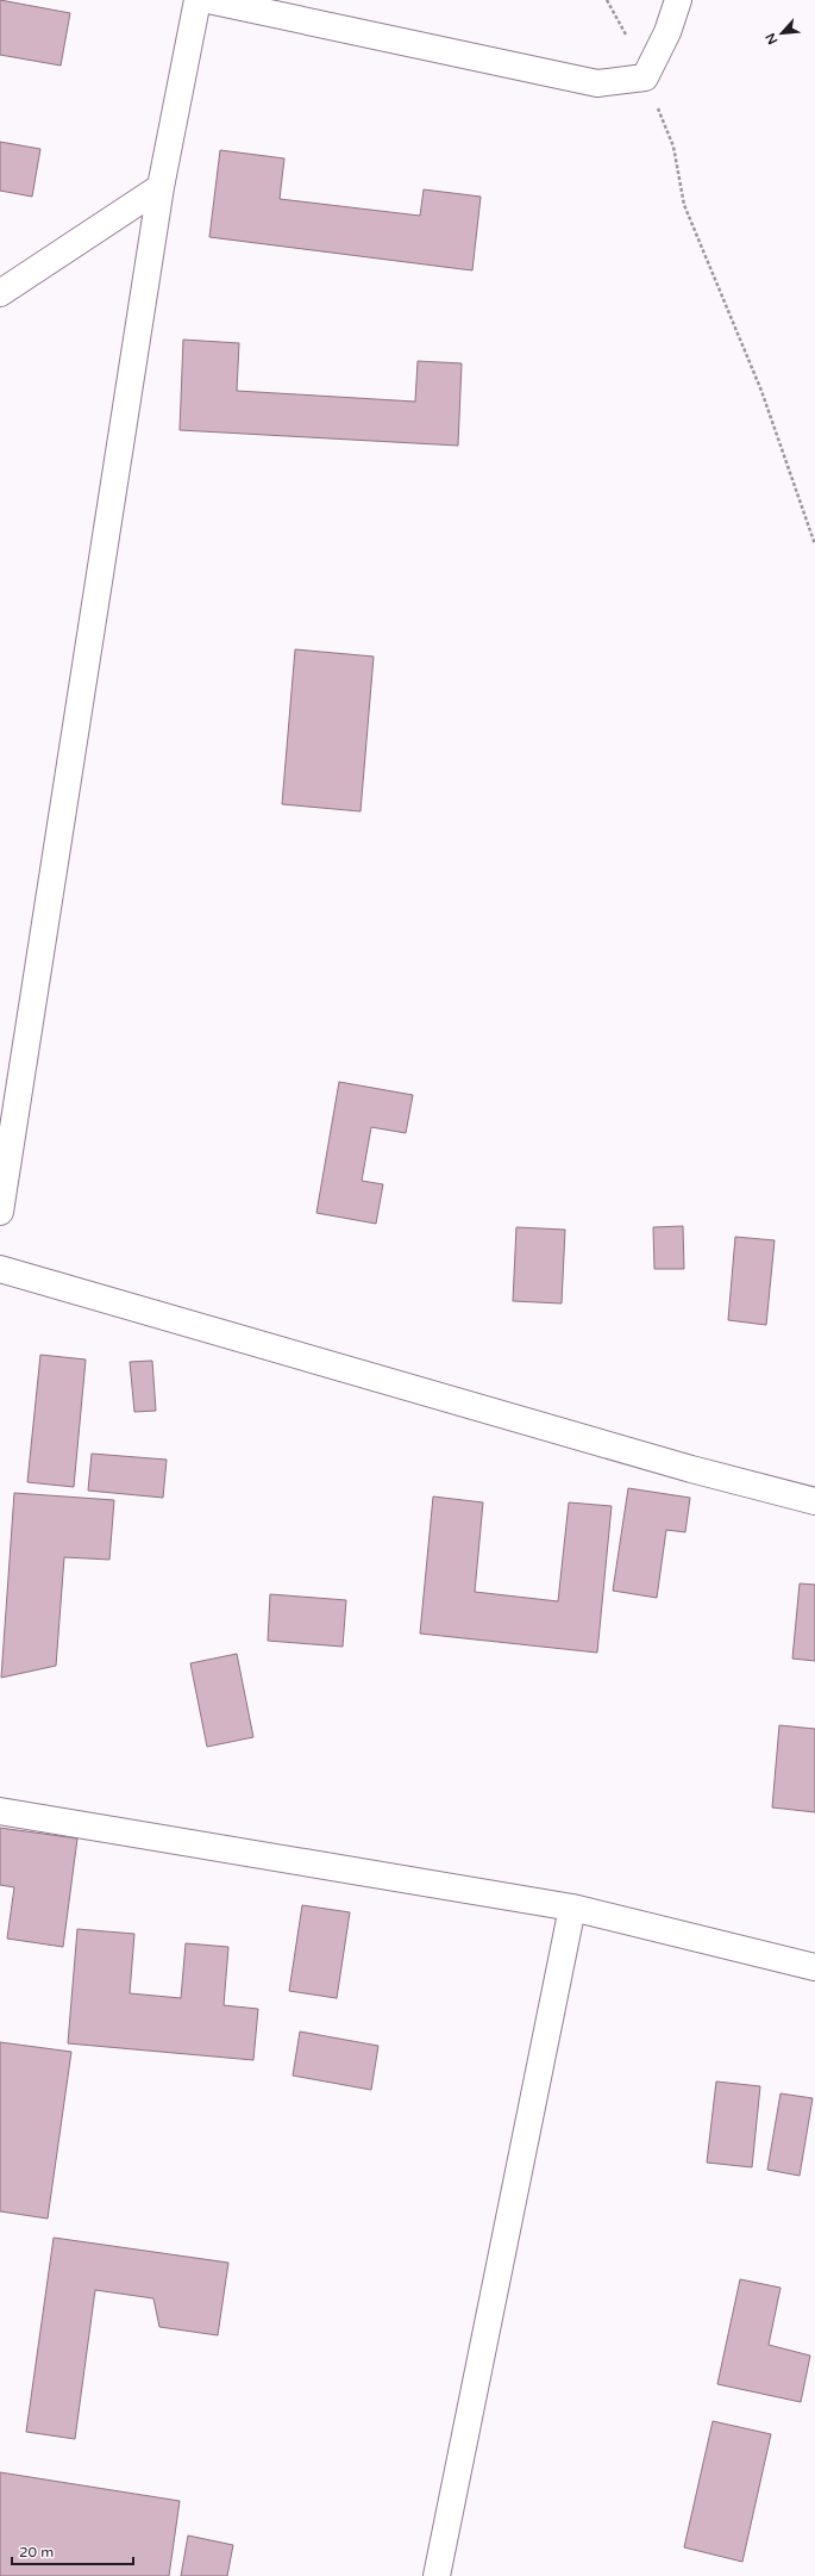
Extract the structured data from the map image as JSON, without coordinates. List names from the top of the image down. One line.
{"scale_bar":"20 m","north":"bottom left"}
